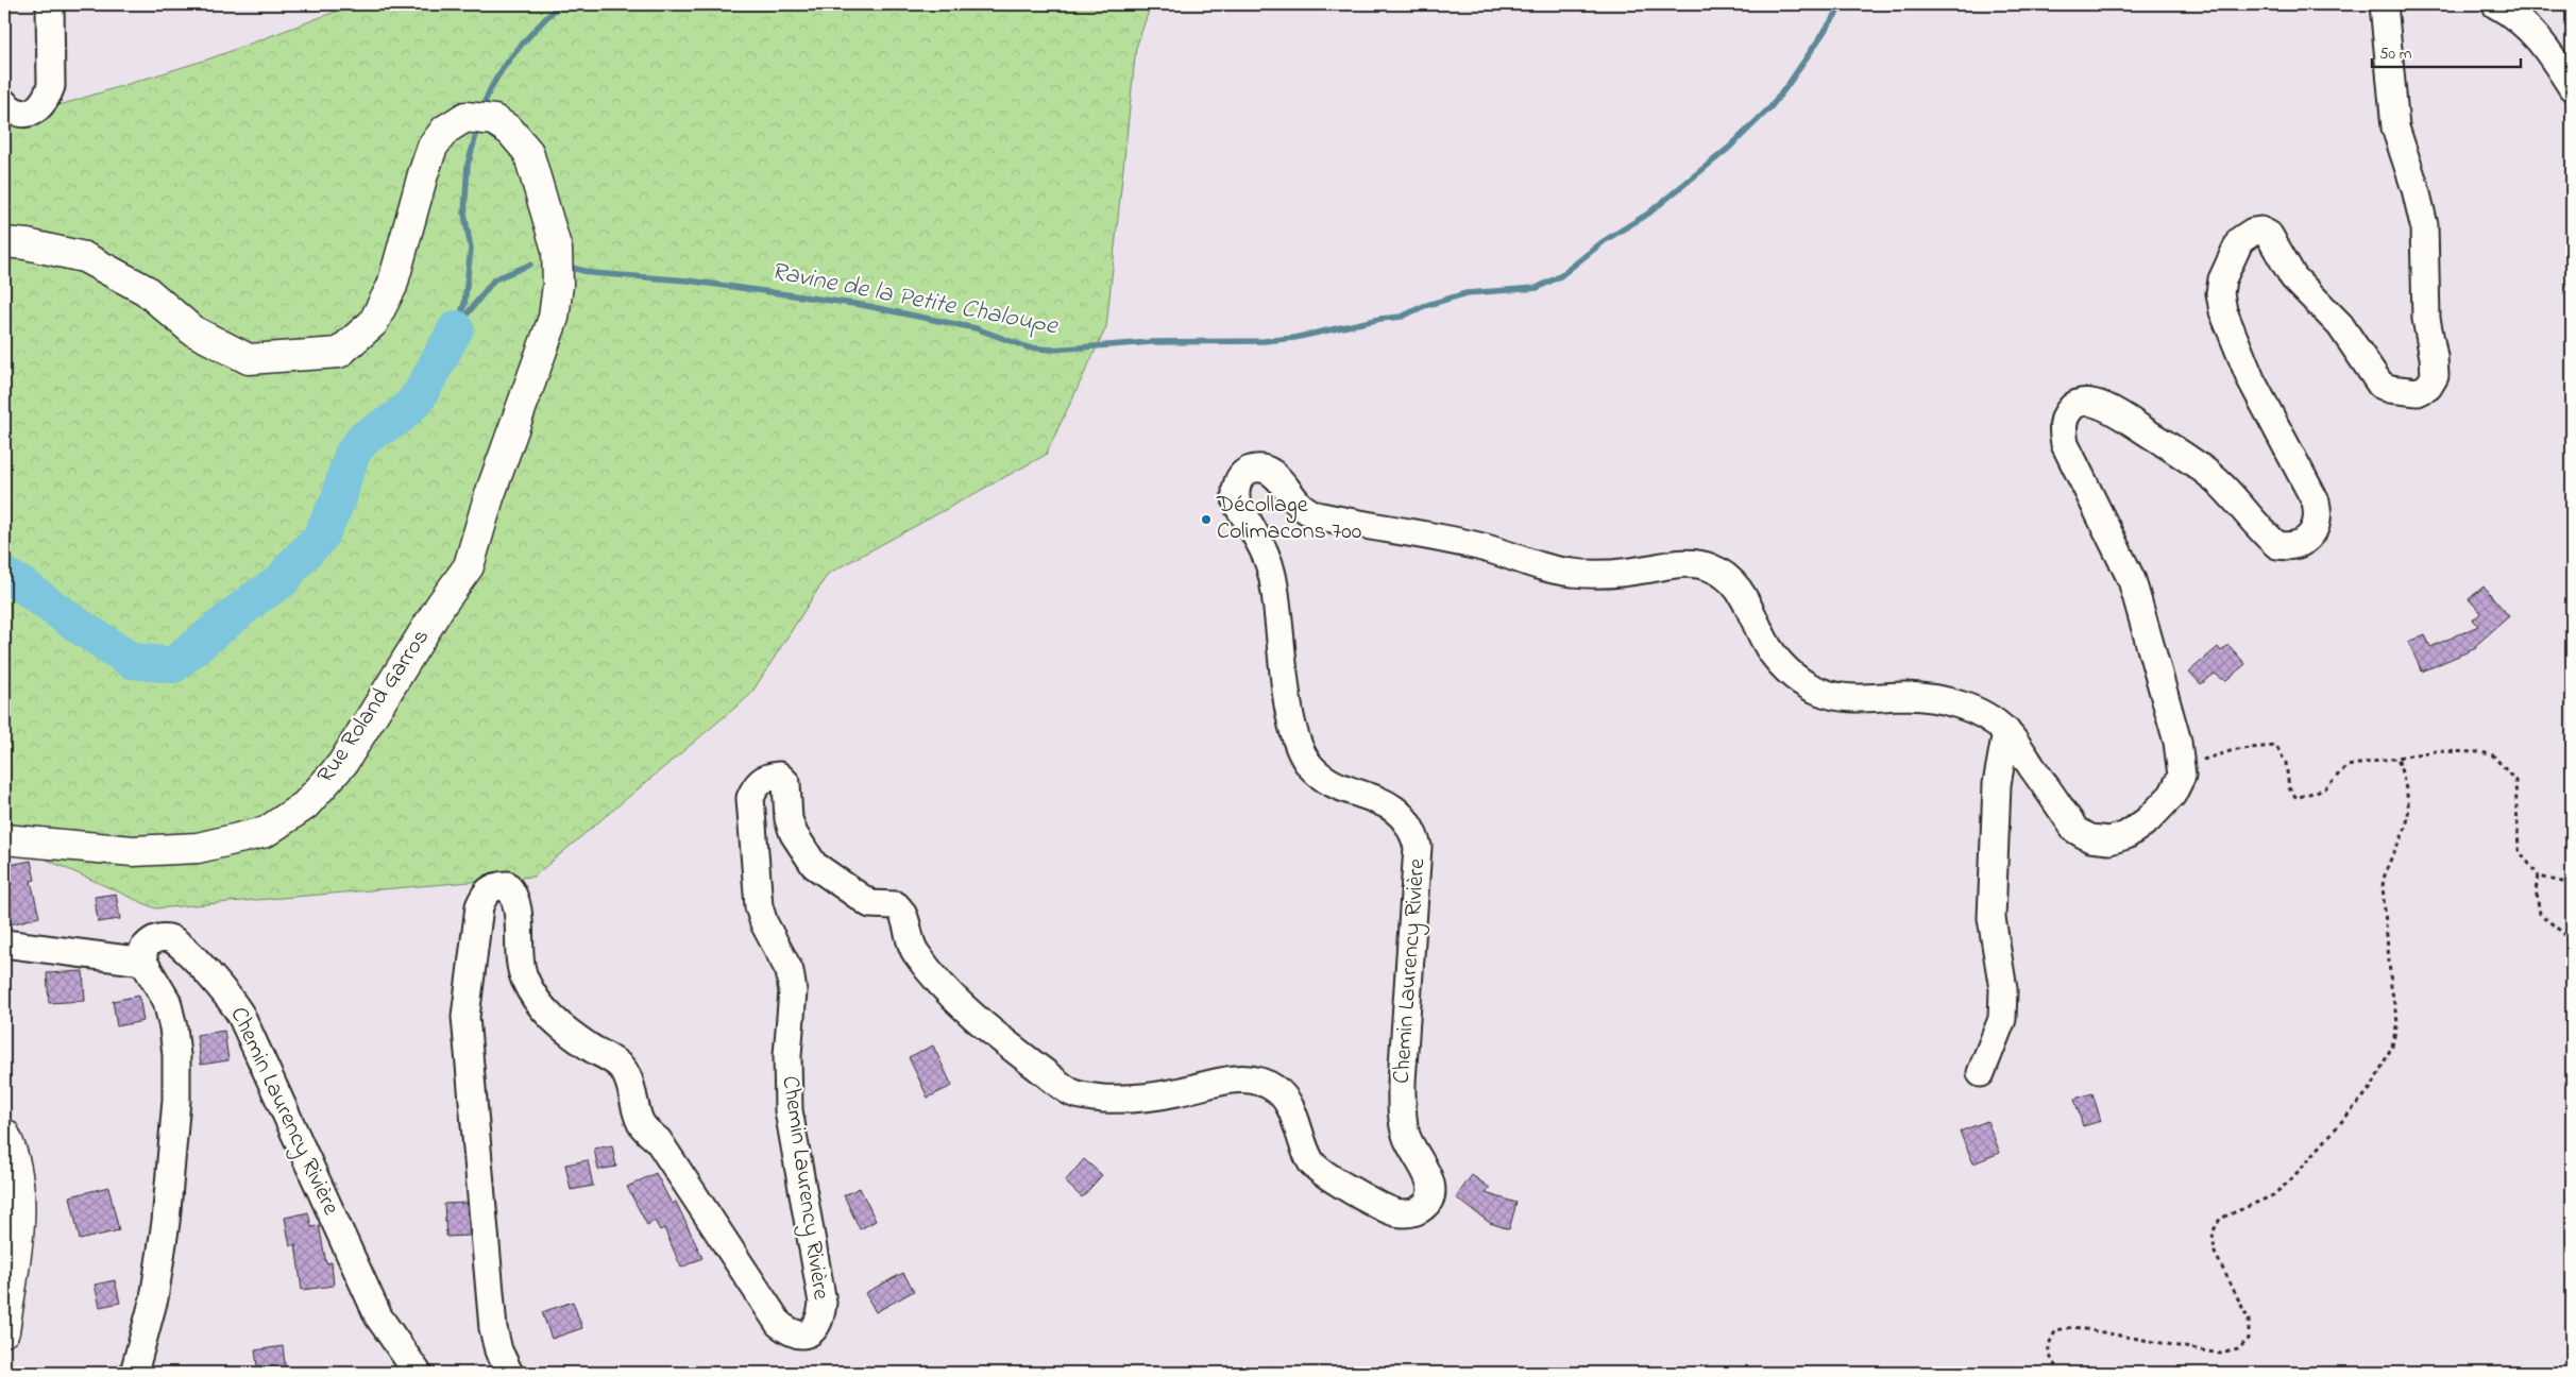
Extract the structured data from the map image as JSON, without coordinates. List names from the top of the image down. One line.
{"streets":{"main road":["Rue Roland Garros"],"street":["Chemin Laurency Rivière"]},"water":["Ravine de la Petite Chaloupe"],"places":["Décollage Colimacons 700"],"scale_bar":"50 m"}
